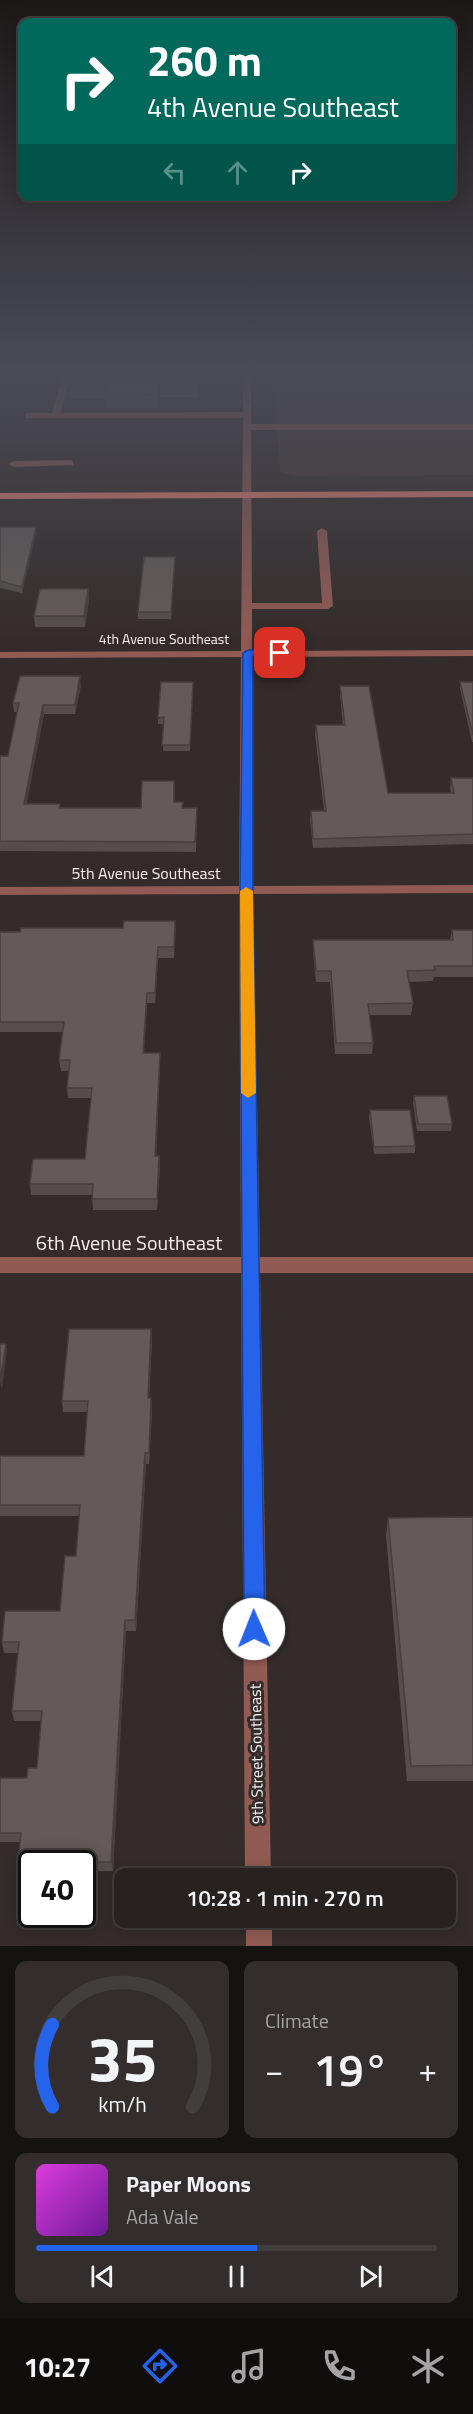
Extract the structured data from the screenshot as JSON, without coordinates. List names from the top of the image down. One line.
{"streets":{"street":["4th Avenue Southeast","5th Avenue Southeast","6th Avenue Southeast","9th Street Southeast"]},"crossings":[["4th Avenue Southeast","9th Street Southeast"],["5th Avenue Southeast","9th Street Southeast"],["6th Avenue Southeast","9th Street Southeast"]],"page":{"turn":["260 m","4th Avenue Southeast"],"limit":"40","trip":"10:28 · 1 min · 270 m","tile":"Climate","heat":["−","19°","+"],"song":["Paper Moons","Ada Vale"],"tabs":"10:27","gauge":["35","km/h"]}}
